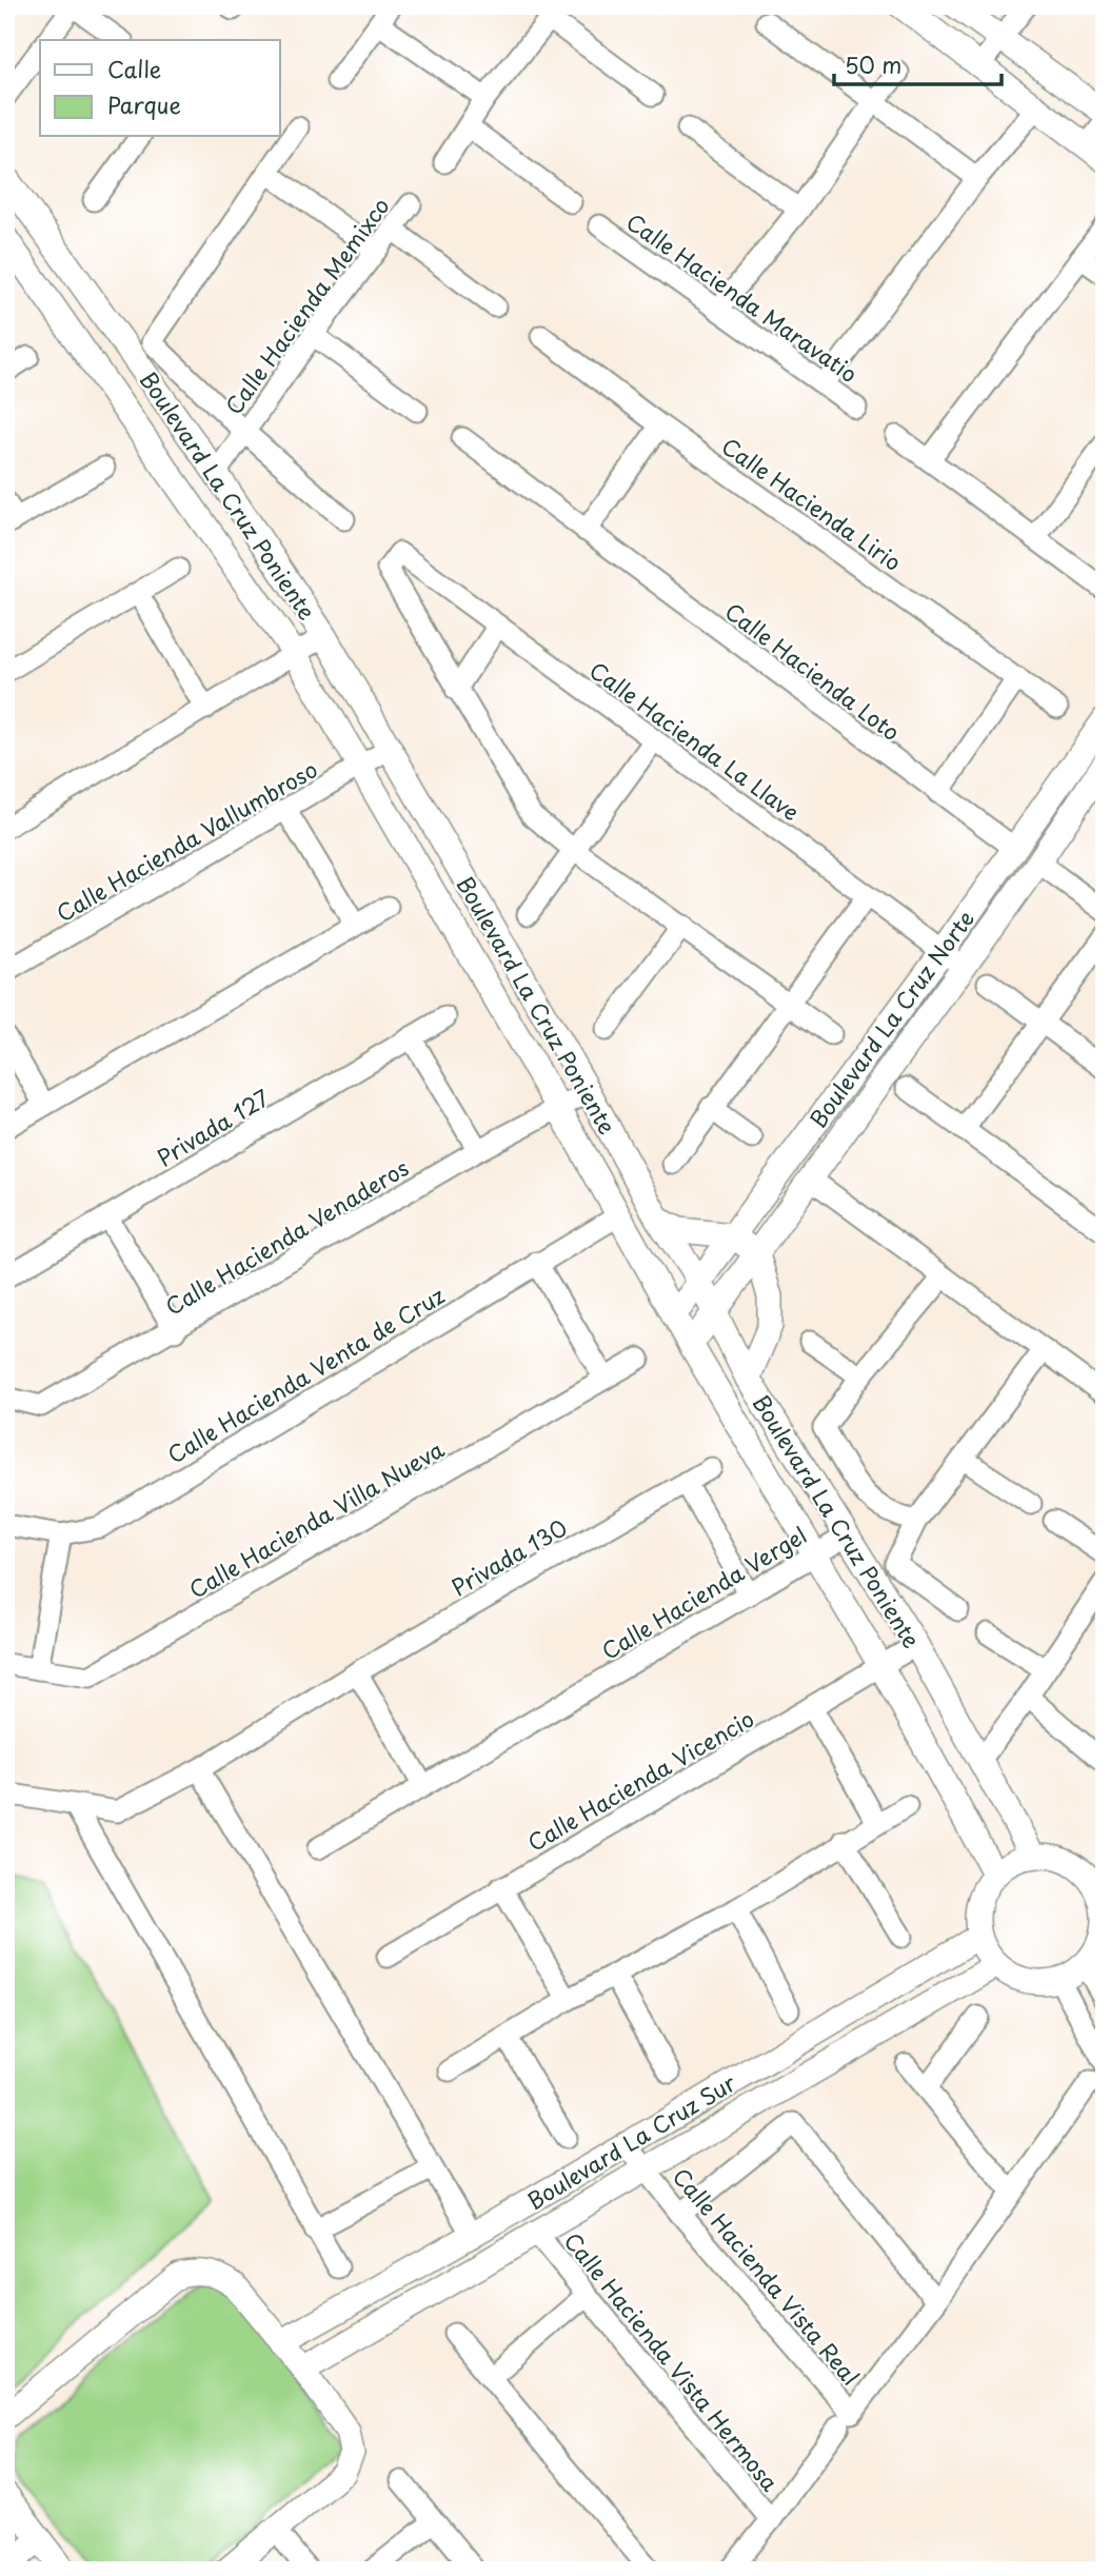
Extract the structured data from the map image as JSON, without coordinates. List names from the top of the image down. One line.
{"streets":{"street":["Calle Hacienda Maravatio","Calle Hacienda Memixco","Boulevard La Cruz Poniente","Calle Hacienda Lirio","Calle Hacienda Loto","Calle Hacienda La Llave","Calle Hacienda Vallumbroso","Boulevard La Cruz Norte","Privada 127","Calle Hacienda Venaderos","Calle Hacienda Venta de Cruz","Calle Hacienda Villa Nueva","Privada 130","Calle Hacienda Vergel","Calle Hacienda Vicencio","Boulevard La Cruz Sur","Calle Hacienda Vista Real","Calle Hacienda Vista Hermosa"]},"crossings":[["Calle Hacienda Memixco","Boulevard La Cruz Poniente"],["Boulevard La Cruz Poniente","Calle Hacienda Vallumbroso"],["Boulevard La Cruz Poniente","Boulevard La Cruz Norte"],["Boulevard La Cruz Poniente","Calle Hacienda Venaderos"],["Boulevard La Cruz Poniente","Calle Hacienda Venta de Cruz"],["Boulevard La Cruz Poniente","Calle Hacienda Vergel"],["Boulevard La Cruz Poniente","Calle Hacienda Vicencio"],["Boulevard La Cruz Poniente","Boulevard La Cruz Sur"],["Calle Hacienda Loto","Boulevard La Cruz Norte"],["Calle Hacienda La Llave","Boulevard La Cruz Norte"],["Boulevard La Cruz Sur","Calle Hacienda Vista Real"],["Boulevard La Cruz Sur","Calle Hacienda Vista Hermosa"]],"legend":["Calle","Parque"],"scale_bar":"50 m"}
